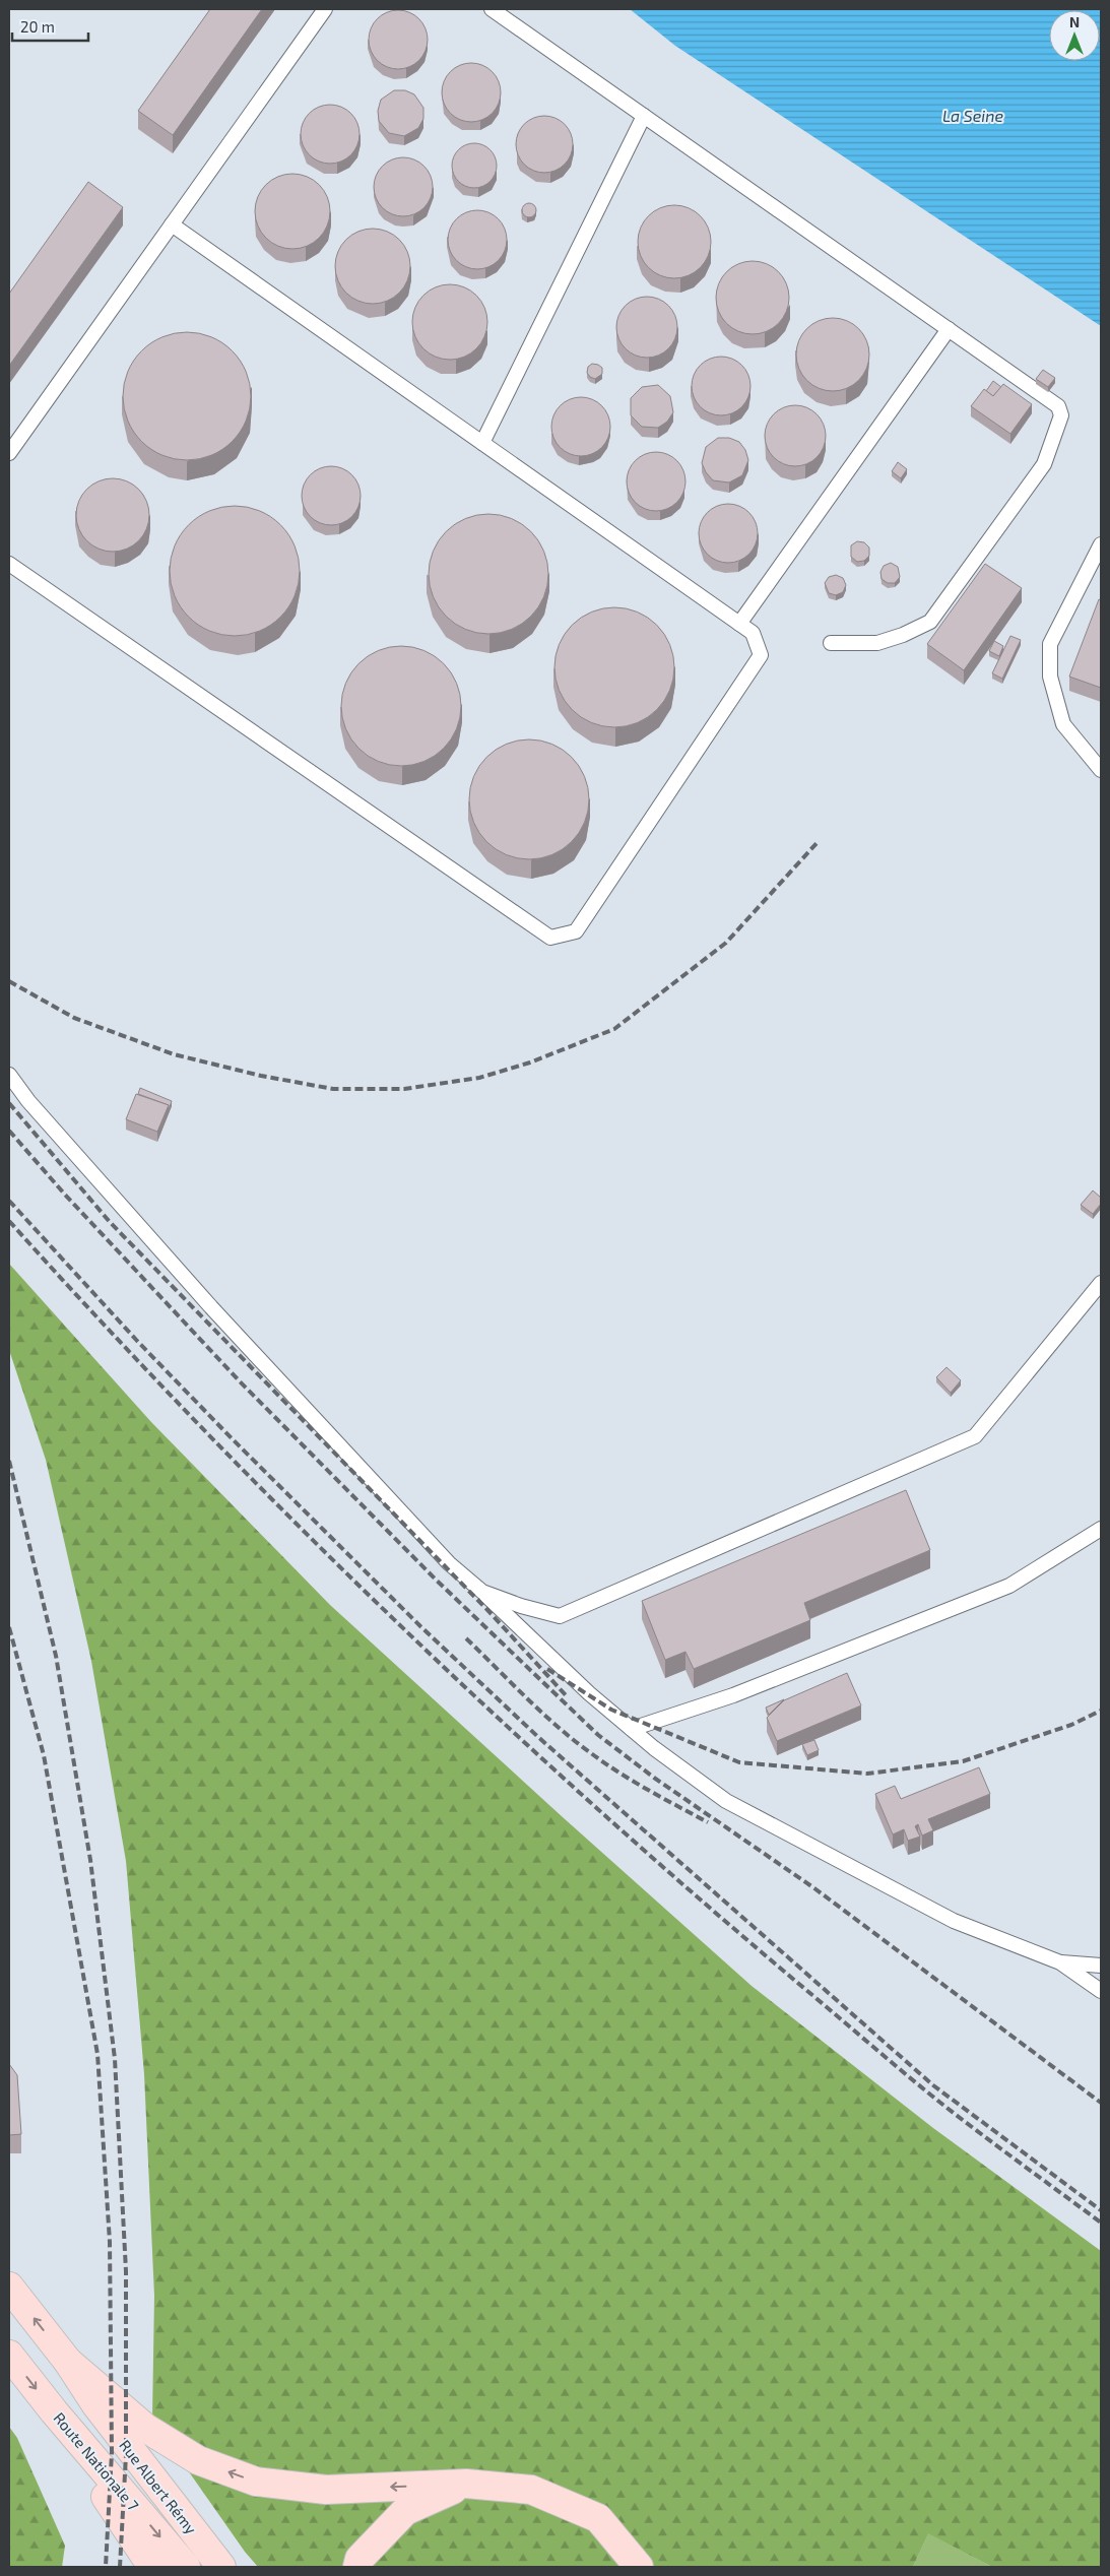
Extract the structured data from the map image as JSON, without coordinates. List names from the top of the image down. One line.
{"streets":{"main road":["Route Nationale 7","Rue Albert Rémy"]},"water":["La Seine"],"scale_bar":"20 m","north":"top"}
